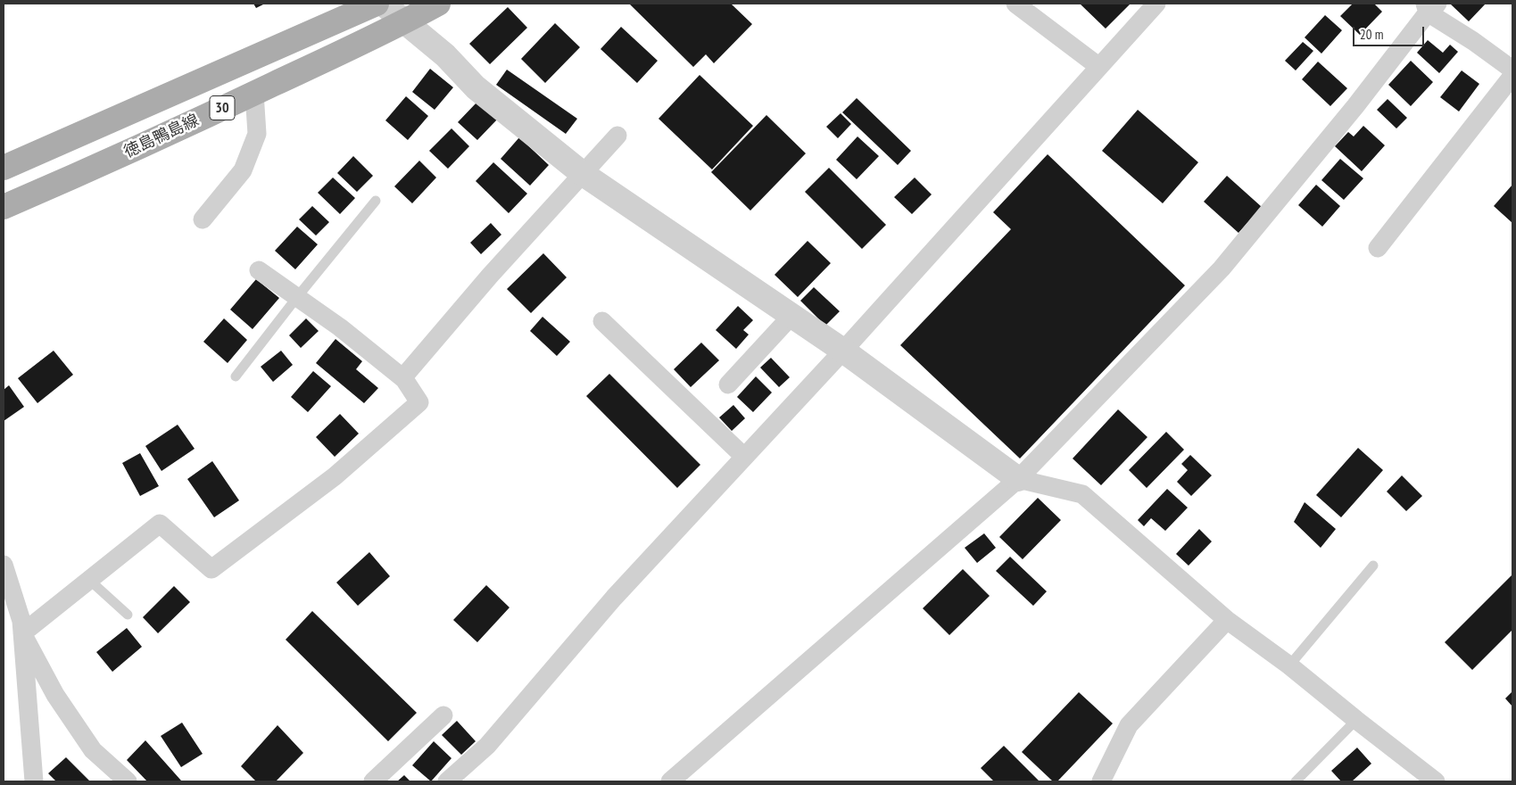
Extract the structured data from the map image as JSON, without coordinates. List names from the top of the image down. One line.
{"streets":{"main road":["30","徳島鴨島線"]},"scale_bar":"20 m"}
